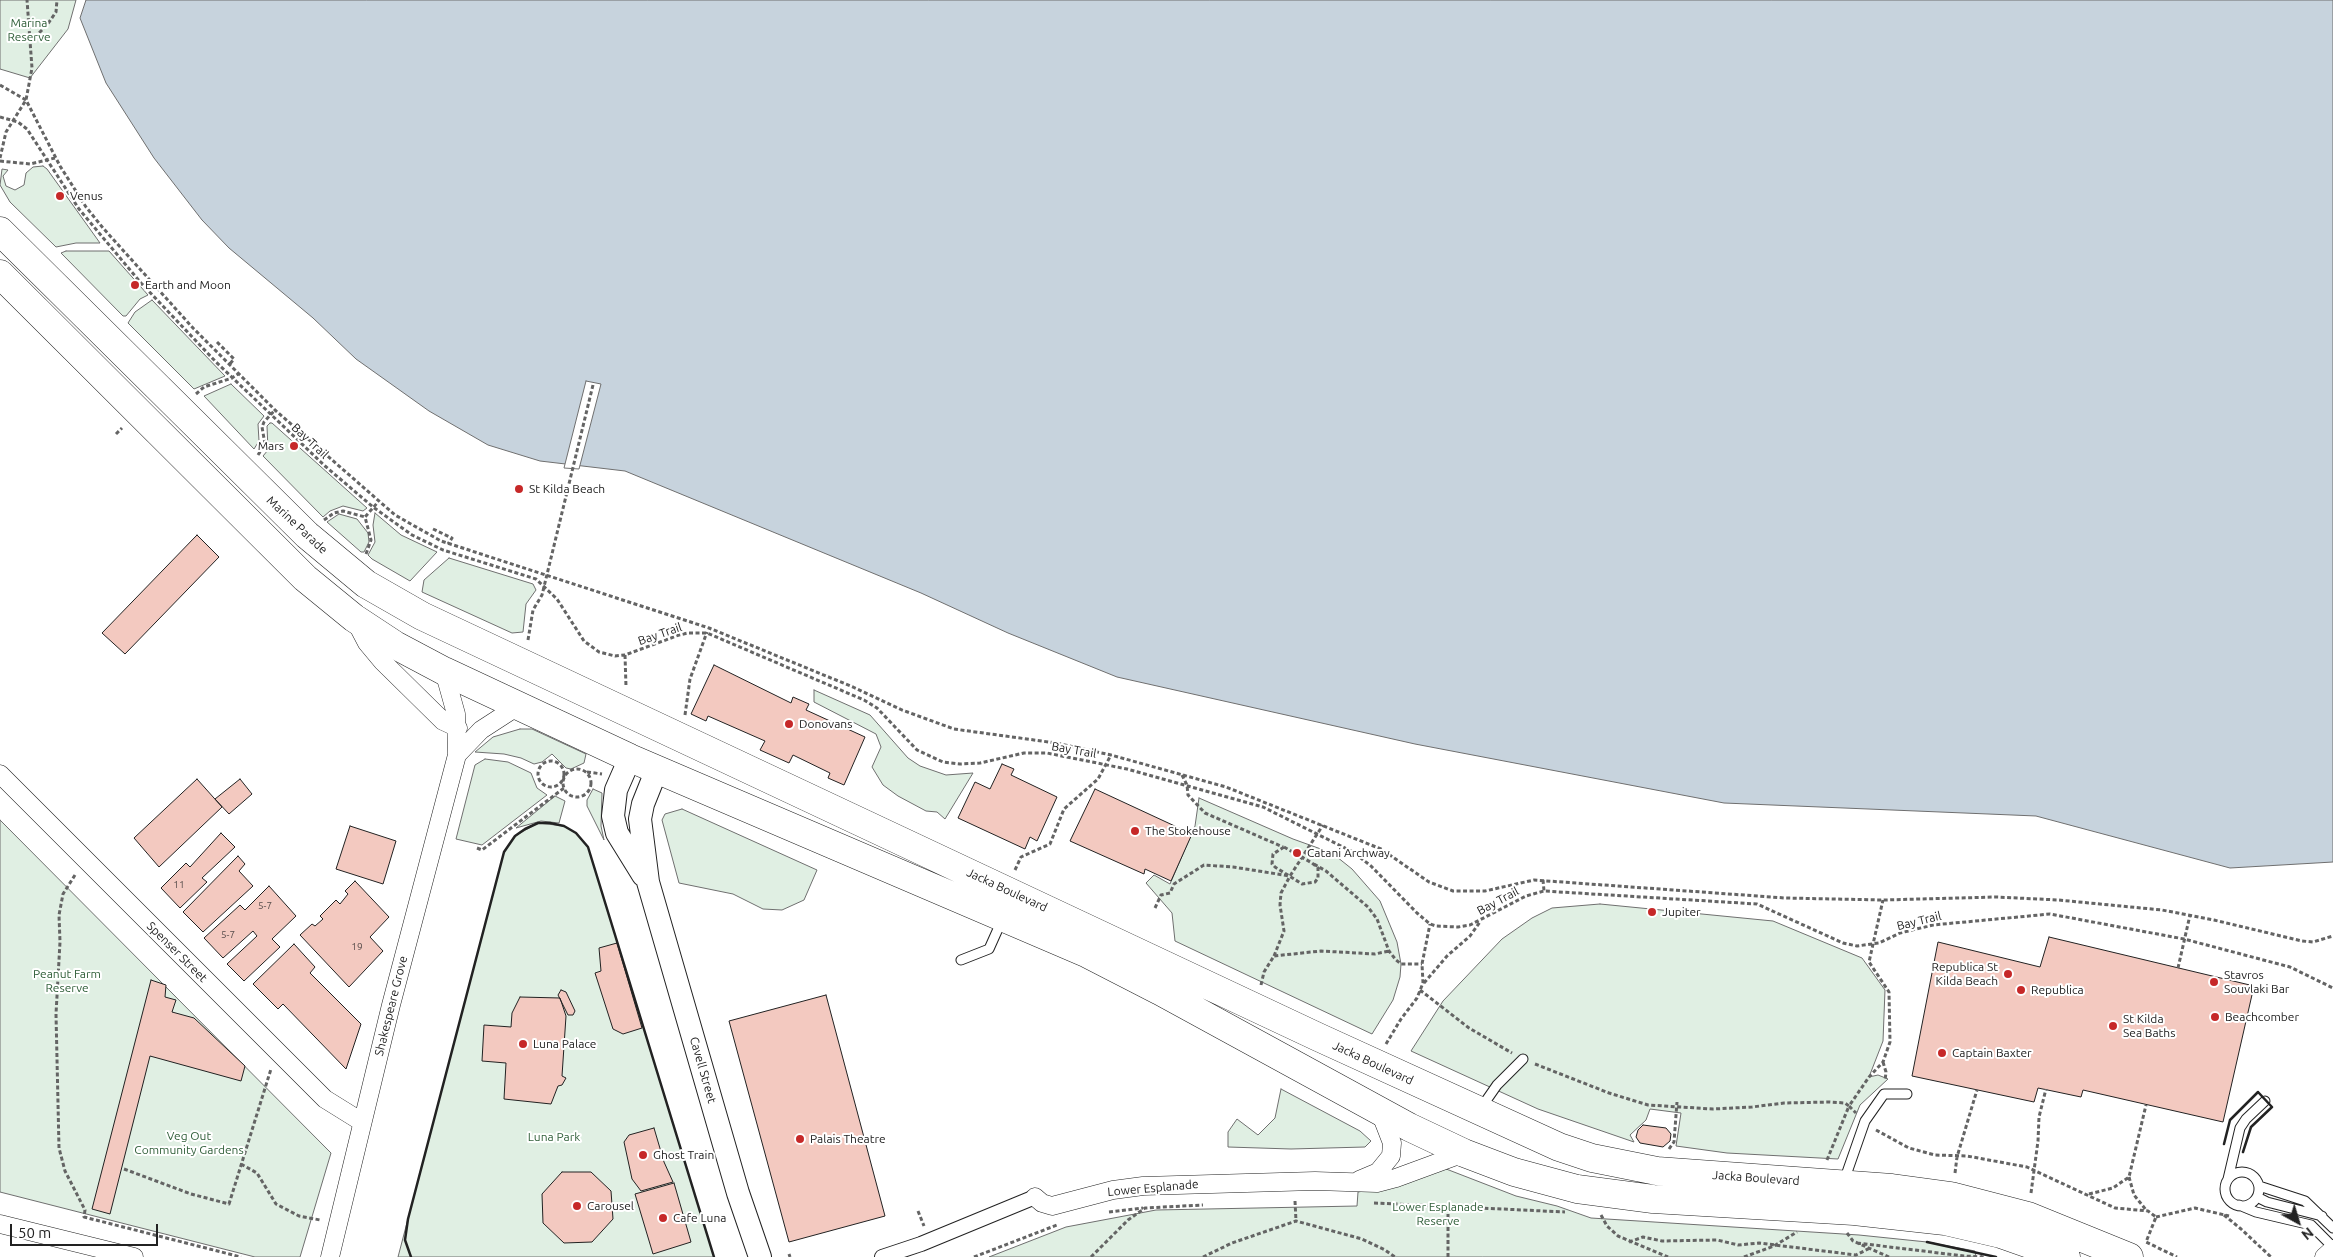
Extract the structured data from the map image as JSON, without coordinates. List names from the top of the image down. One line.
{"streets":{"main road":["Marine Parade","Jacka Boulevard"],"street":["Spenser Street","Shakespeare Grove","Cavell Street","Lower Esplanade"],"path":["Bay Trail"]},"crossings":[["Marine Parade","Jacka Boulevard"],["Jacka Boulevard","Cavell Street"],["Jacka Boulevard","Lower Esplanade"],["Spenser Street","Shakespeare Grove"]],"parks":["Marina Reserve","Peanut Farm Reserve","Veg Out Community Gardens","Luna Park","Lower Esplanade Reserve"],"places":["Venus","Earth and Moon","Mars","St Kilda Beach","Donovans","The Stokehouse","Catani Archway","Jupiter","Republica St Kilda Beach","Stavros Souvlaki Bar","Republica","Beachcomber","St Kilda Sea Baths","Luna Palace","Captain Baxter","Palais Theatre","Ghost Train","Carousel","Cafe Luna"],"house_numbers":["11","5-7","5-7","19"],"scale_bar":"50 m","north":"bottom right"}
